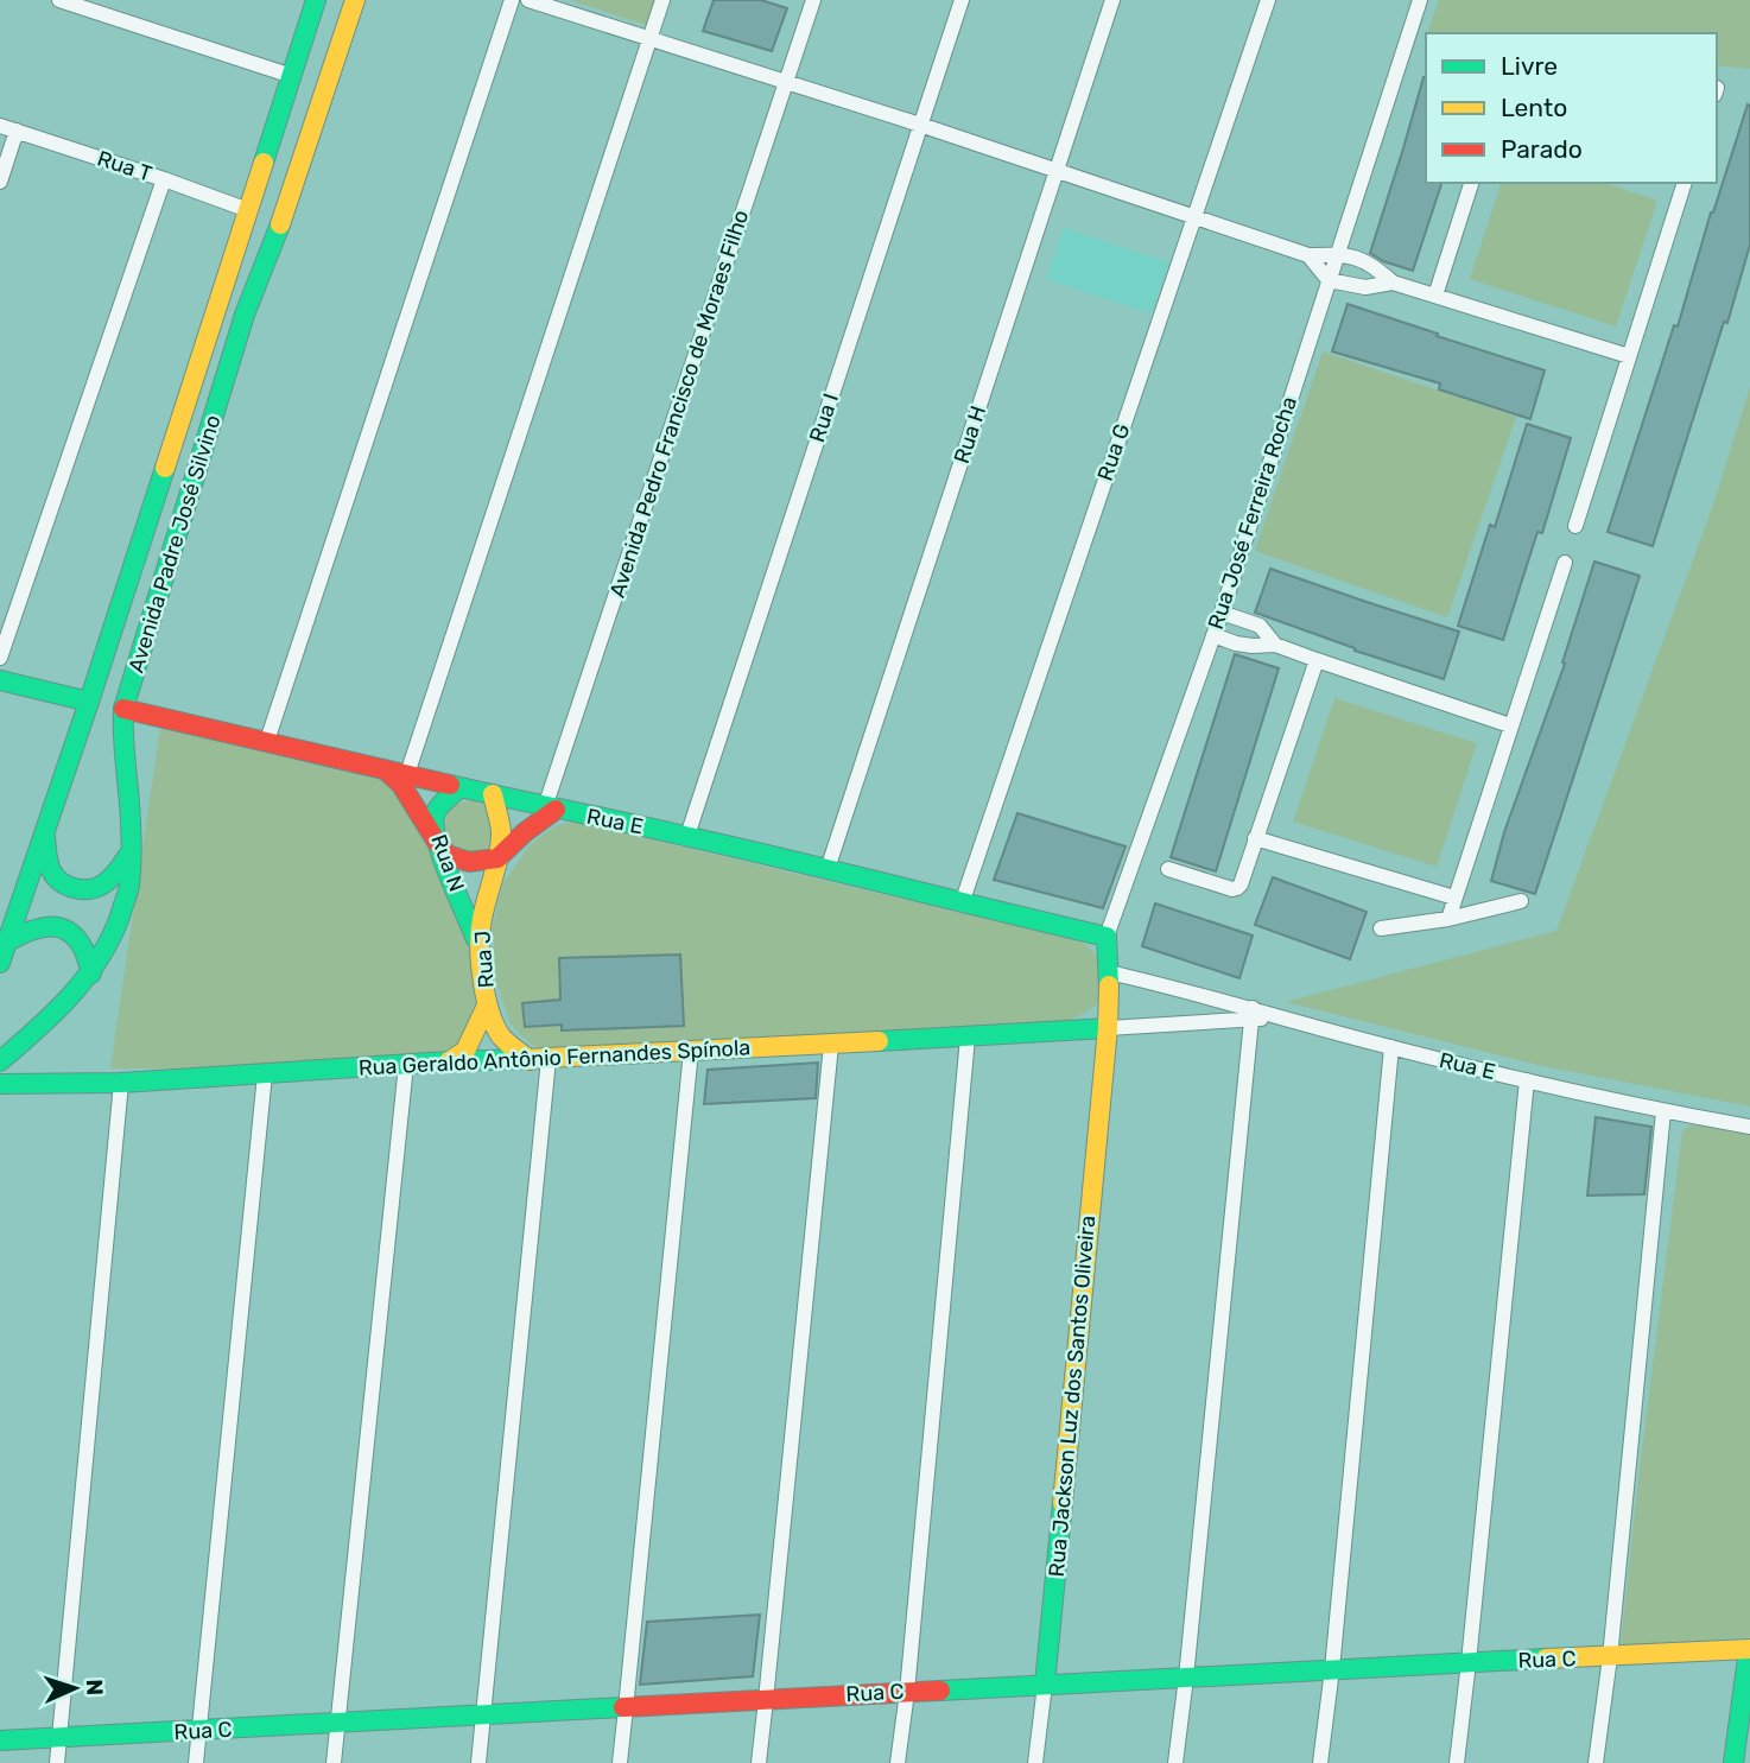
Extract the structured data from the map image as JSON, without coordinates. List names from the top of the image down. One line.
{"streets":{"street":["Rua T","Avenida Pedro Francisco de Moraes Filho","Rua I","Rua H","Rua G","Rua José Ferreira Rocha","Avenida Padre José Silvino","Rua E","Rua N","Rua J","Rua Geraldo Antônio Fernandes Spínola","Rua Jackson Luz dos Santos Oliveira","Rua C"]},"crossings":[["Rua T","Avenida Padre José Silvino"],["Avenida Pedro Francisco de Moraes Filho","Rua E"],["Rua I","Rua E"],["Rua H","Rua E"],["Rua G","Rua E"],["Rua José Ferreira Rocha","Rua E"],["Rua José Ferreira Rocha","Rua Geraldo Antônio Fernandes Spínola"],["Rua José Ferreira Rocha","Rua Jackson Luz dos Santos Oliveira"],["Avenida Padre José Silvino","Rua E"],["Rua E","Rua N"],["Rua E","Rua J"],["Rua N","Rua J"],["Rua J","Rua Geraldo Antônio Fernandes Spínola"],["Rua Geraldo Antônio Fernandes Spínola","Rua Jackson Luz dos Santos Oliveira"],["Rua Jackson Luz dos Santos Oliveira","Rua C"]],"legend":["Livre","Lento","Parado"],"north":"right"}
